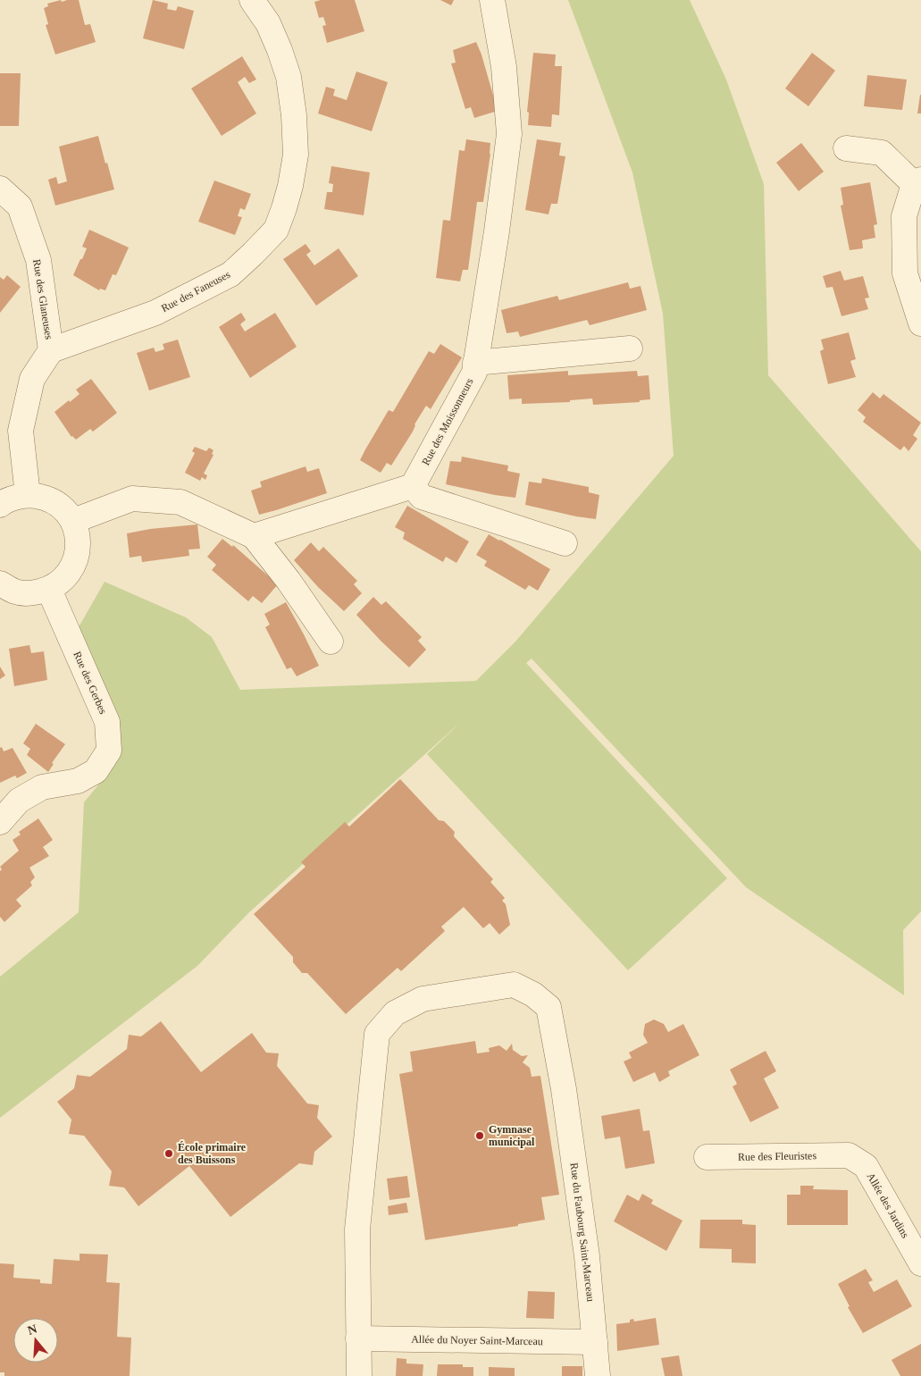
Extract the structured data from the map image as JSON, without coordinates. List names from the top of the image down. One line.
{"streets":{"street":["Rue des Faneuses","Rue des Glaneuses","Rue des Moissonneurs","Rue des Gerbes","Rue des Fleuristes","Allée des Jardins","Rue du Faubourg Saint-Marceau","Allée du Noyer Saint-Marceau"]},"crossings":[["Rue des Faneuses","Rue des Glaneuses"],["Rue des Fleuristes","Allée des Jardins"],["Rue du Faubourg Saint-Marceau","Allée du Noyer Saint-Marceau"]],"places":["Gymnase municipal","École primaire des Buissons"],"north":"top"}
